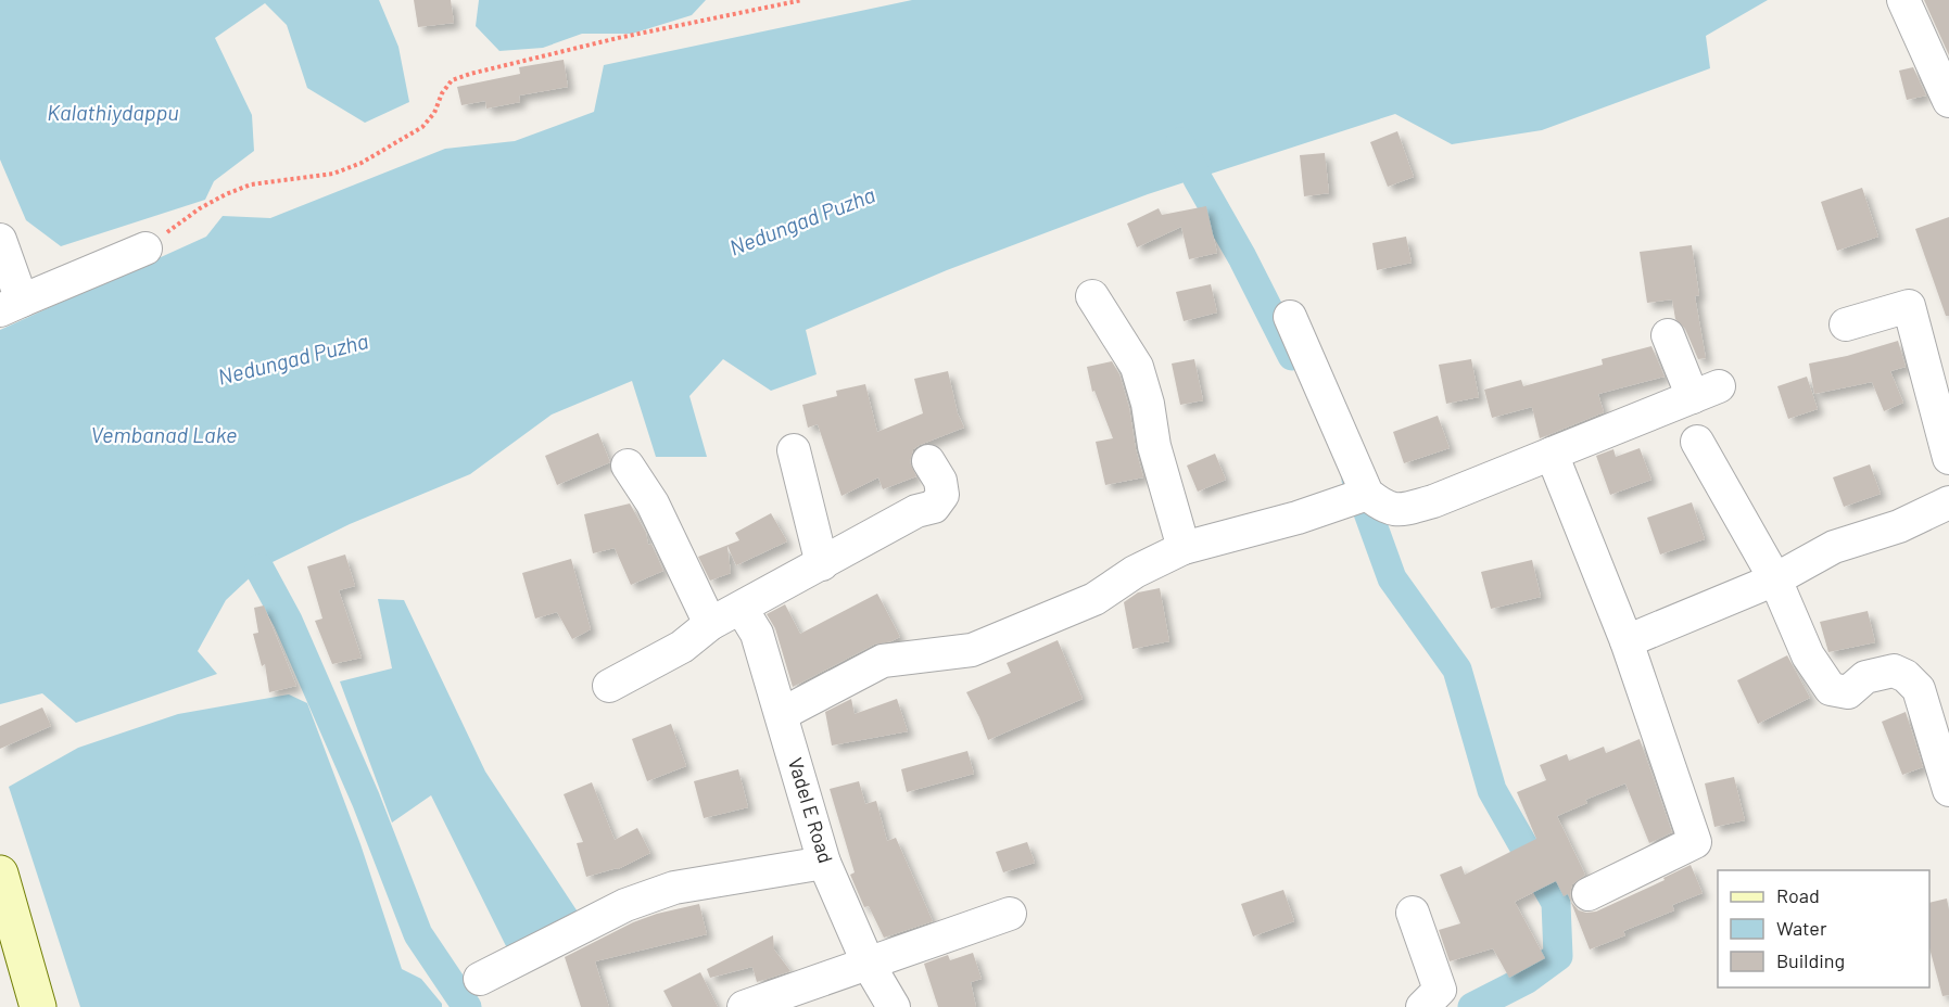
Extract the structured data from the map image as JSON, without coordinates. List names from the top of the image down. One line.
{"streets":{"street":["Vadel E Road"]},"water":["Kalathiydappu","Nedungad Puzha","Vembanad Lake"],"legend":["Road","Water","Building"]}
